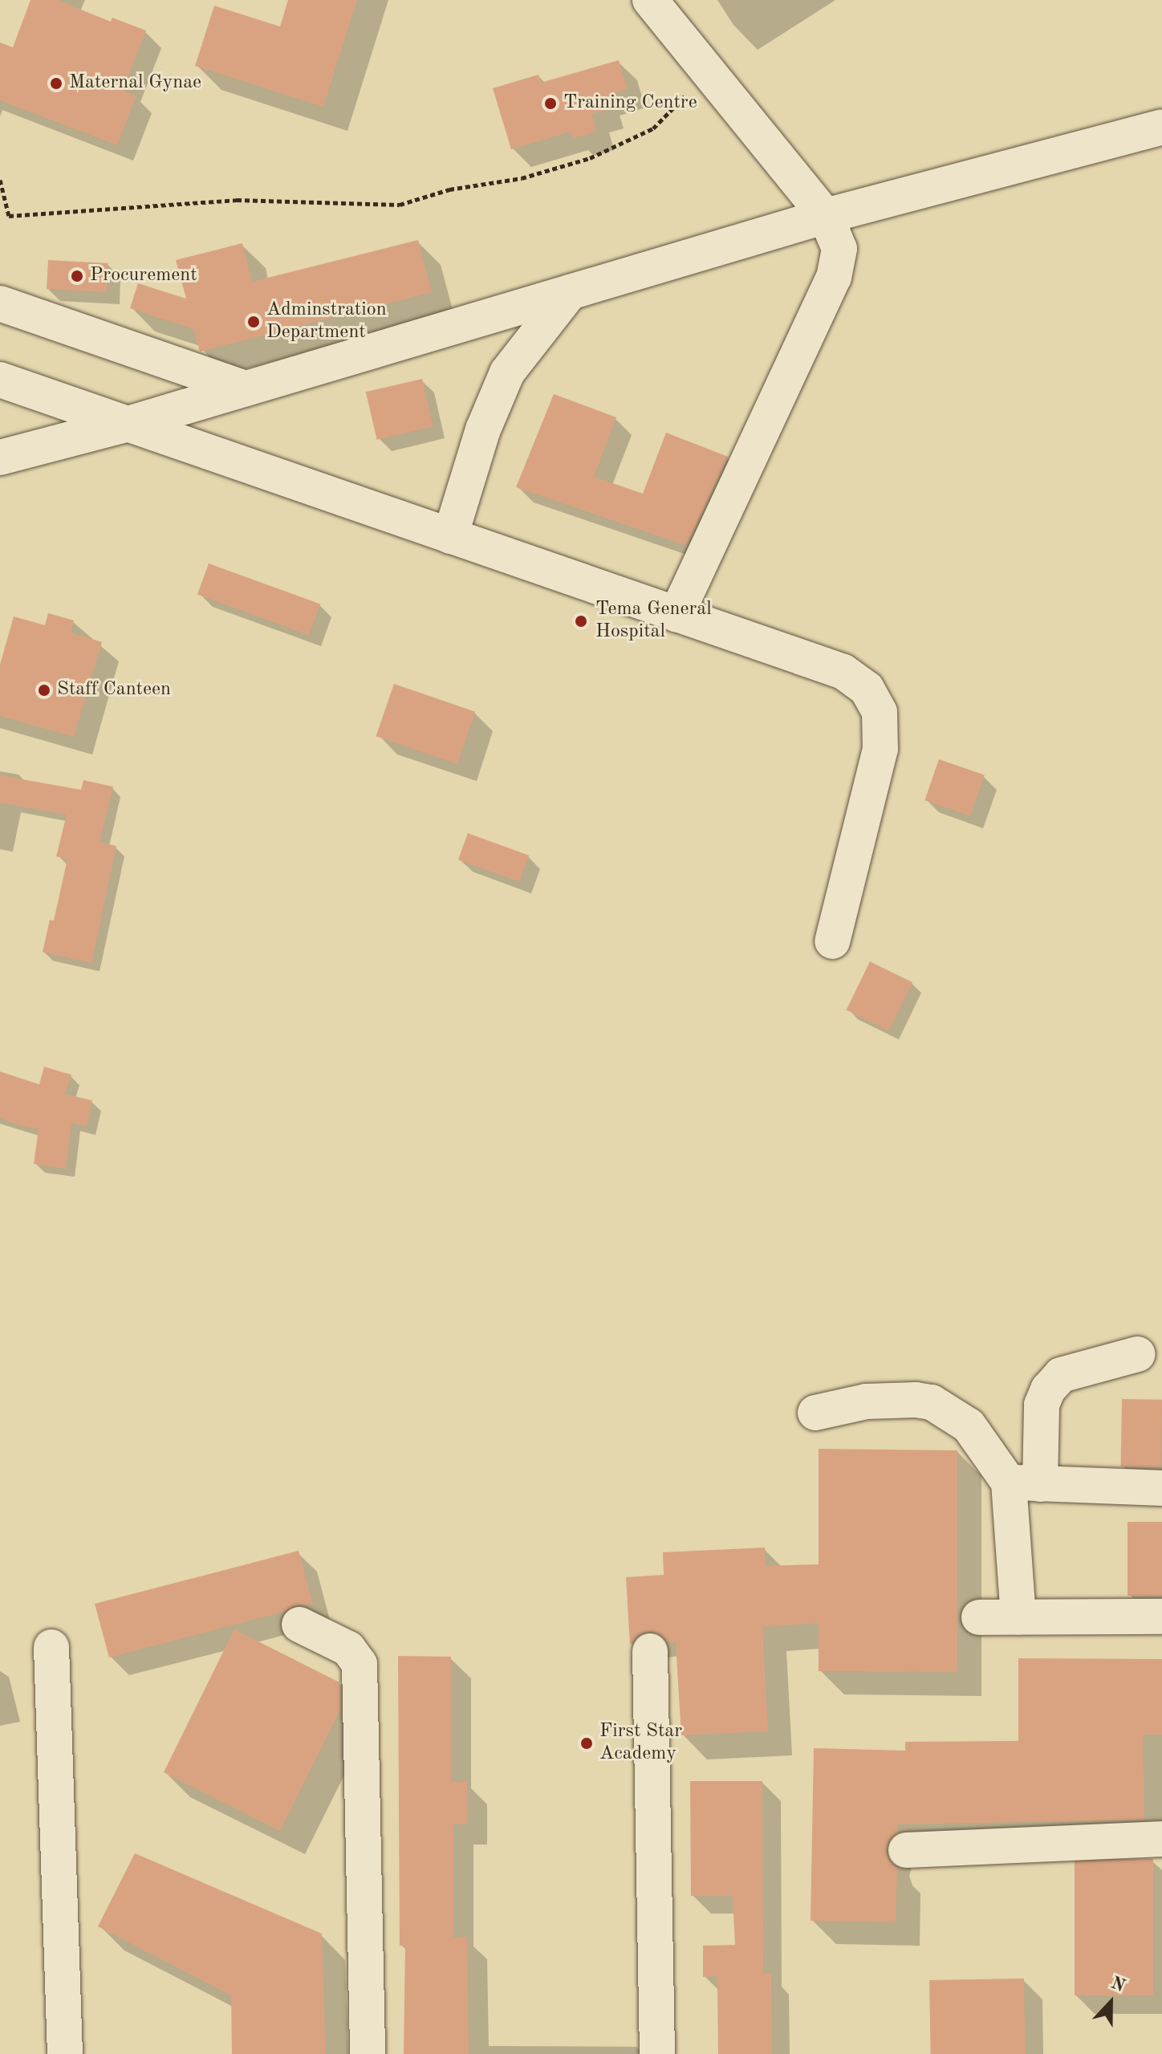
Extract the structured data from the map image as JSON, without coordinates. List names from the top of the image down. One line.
{"places":["Maternal Gynae","Training Centre","Procurement","Adminstration Department","Tema General Hospital","Staff Canteen","First Star Academy"],"north":"top"}
